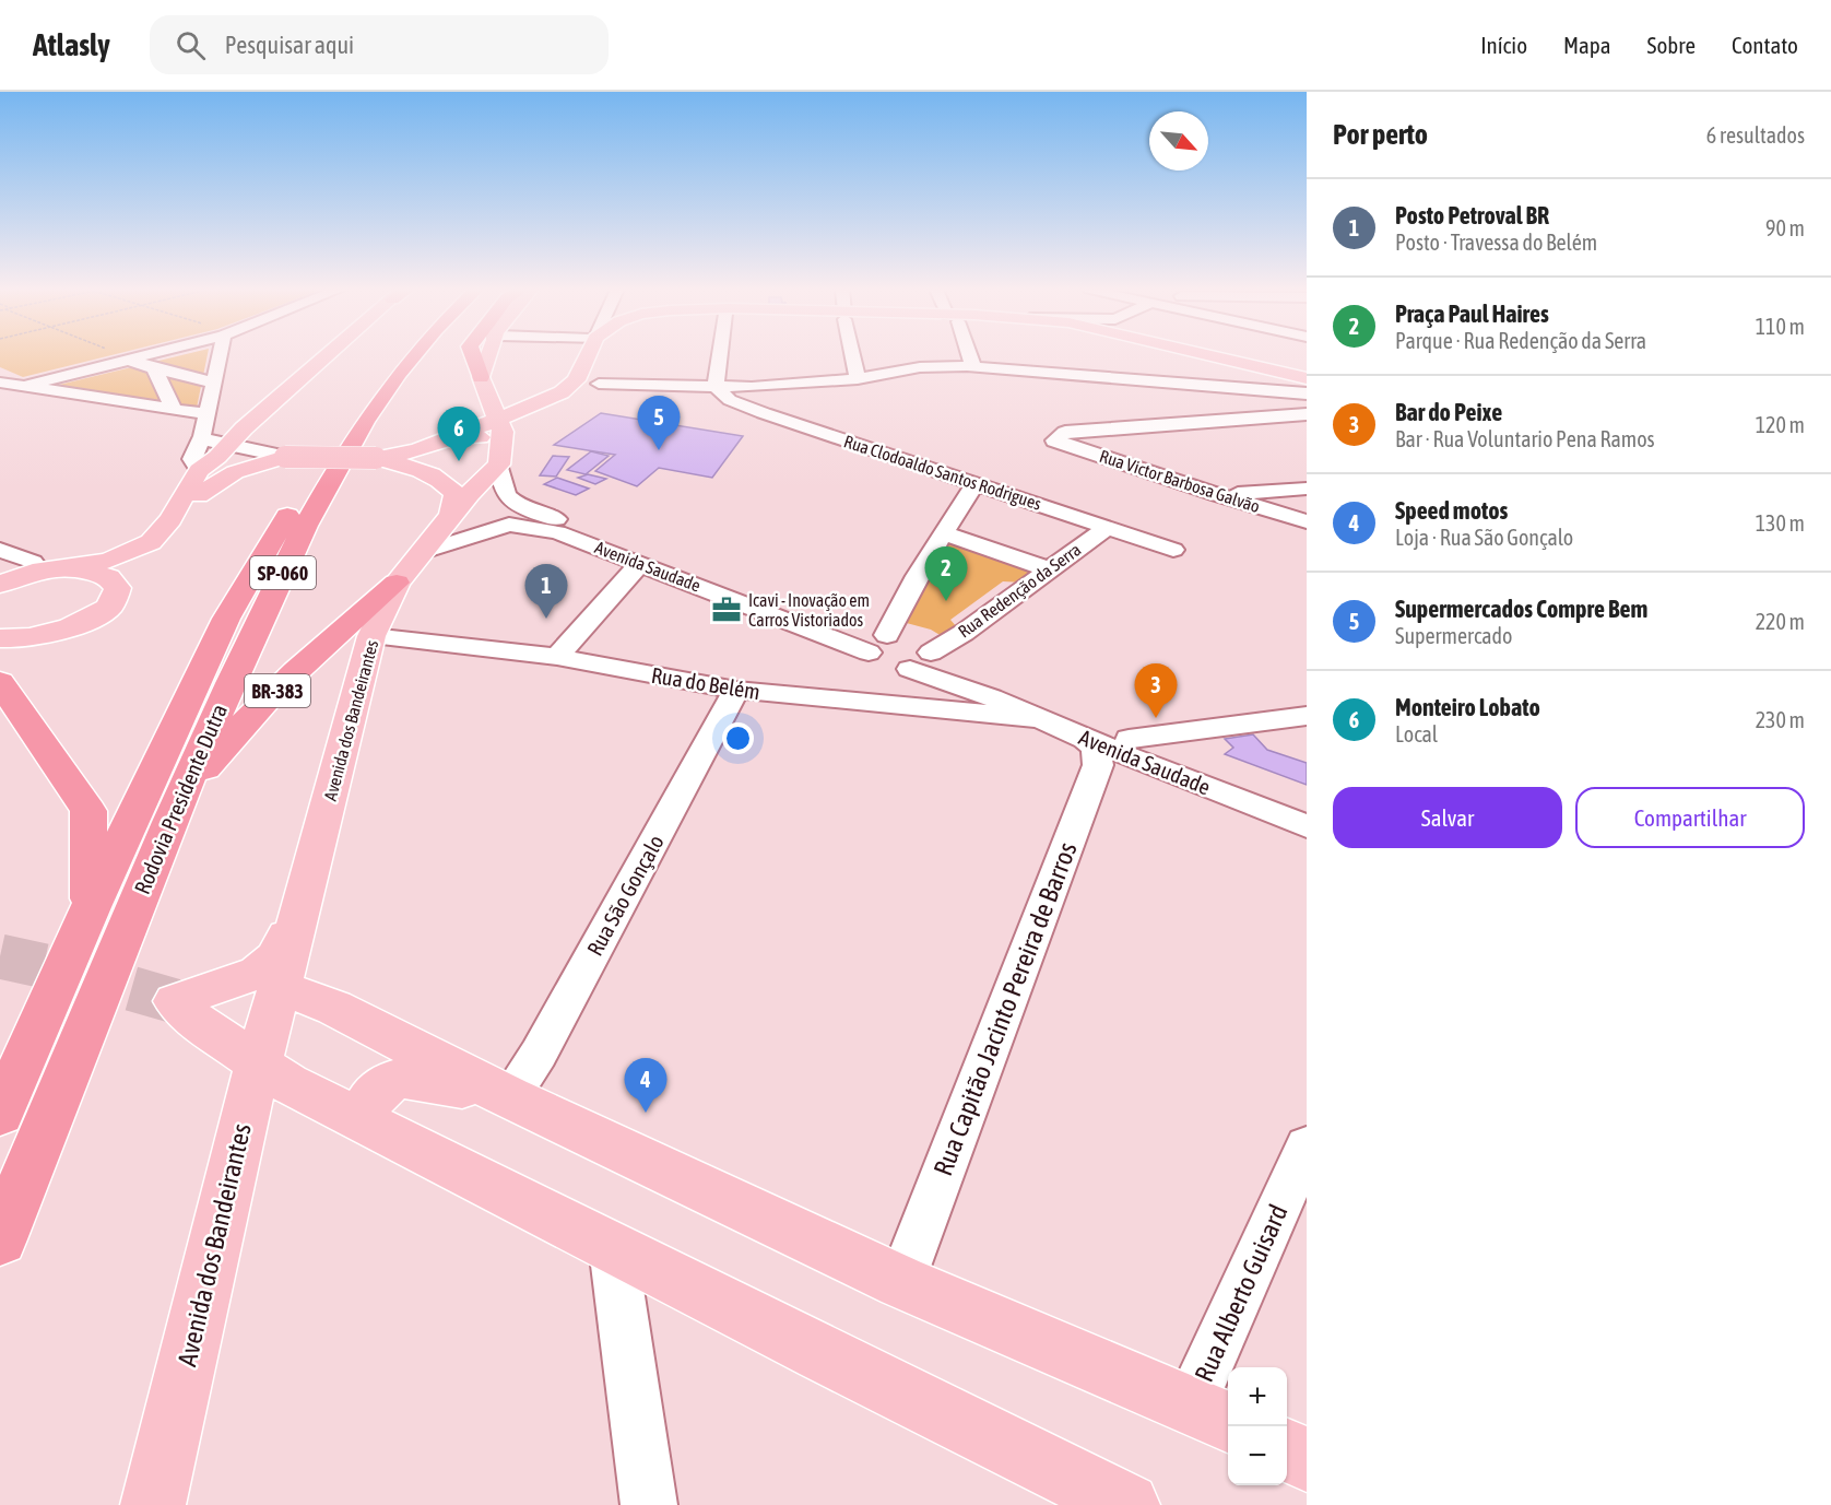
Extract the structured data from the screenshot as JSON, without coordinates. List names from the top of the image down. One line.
{"streets":{"highway":["SP-060","BR-383","Rodovia Presidente Dutra"],"main road":["Avenida dos Bandeirantes"],"street":["Rua Clodoaldo Santos Rodrigues","Rua Victor Barbosa Galvão","Avenida Saudade","Rua Redenção da Serra","Rua do Belém","Rua São Gonçalo","Rua Capitão Jacinto Pereira de Barros","Rua Alberto Guisard"]},"crossings":[["Rua Clodoaldo Santos Rodrigues","Rua Redenção da Serra"],["Avenida Saudade","Rua Redenção da Serra"],["Avenida Saudade","Rua do Belém"],["Avenida Saudade","Avenida dos Bandeirantes"],["Avenida Saudade","Rua Capitão Jacinto Pereira de Barros"],["Rua do Belém","Avenida dos Bandeirantes"],["Rua do Belém","Rua São Gonçalo"],["BR-383","Avenida dos Bandeirantes"],["BR-383","Rodovia Presidente Dutra"]],"places":{"office":["Icavi - Inovação em Carros Vistoriados"]},"north":"bottom right","page":{"header":"Atlasly","search":"Pesquisar aqui","nav":["Início","Mapa","Sobre","Contato"],"heading":["Por perto","6 resultados"],"list":[{"mark":"1","name":"Posto Petroval BR","note":"Posto · Travessa do Belém","value":"90 m"},{"mark":"2","name":"Praça Paul Haires","note":"Parque · Rua Redenção da Serra","value":"110 m"},{"mark":"3","name":"Bar do Peixe","note":"Bar · Rua Voluntario Pena Ramos","value":"120 m"},{"mark":"4","name":"Speed motos","note":"Loja · Rua São Gonçalo","value":"130 m"},{"mark":"5","name":"Supermercados Compre Bem","note":"Supermercado","value":"220 m"},{"mark":"6","name":"Monteiro Lobato","note":"Local","value":"230 m"}],"pins":["5","6","2","1","3","4"],"buttons":["Salvar","Compartilhar"],"map_buttons":["+","−"]}}
